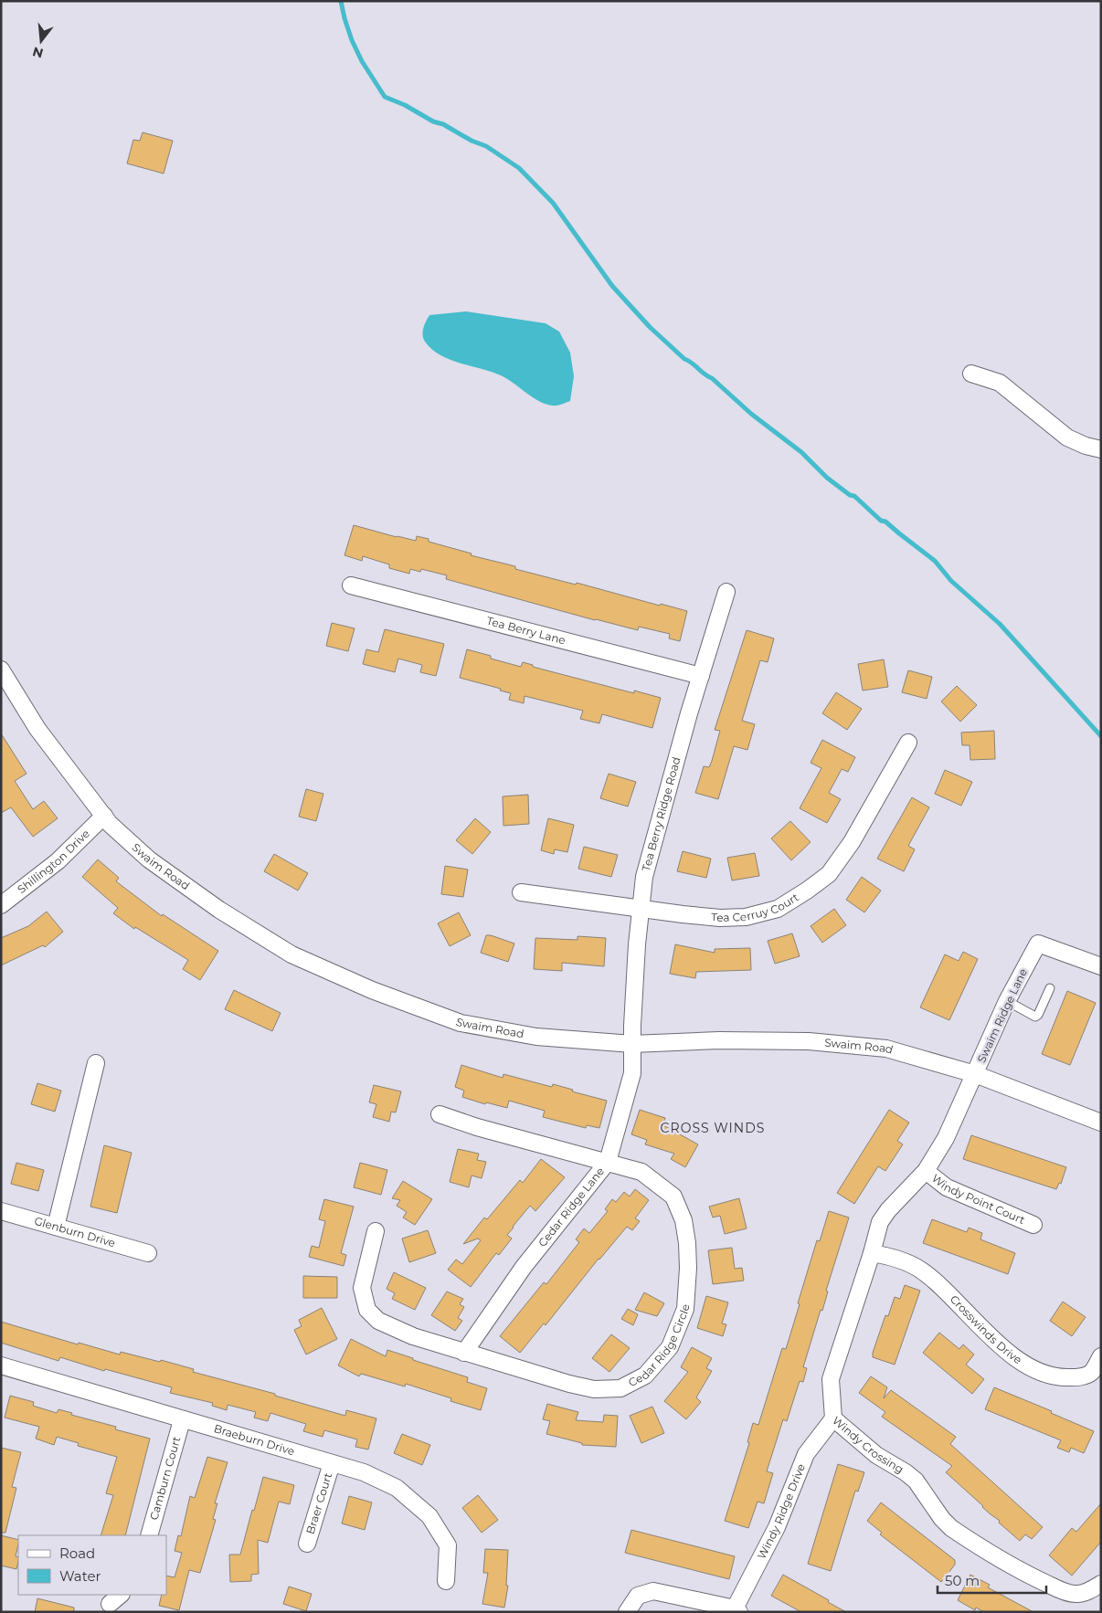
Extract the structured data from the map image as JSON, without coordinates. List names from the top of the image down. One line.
{"streets":{"street":["Tea Berry Lane","Tea Berry Ridge Road","Shillington Drive","Swaim Road","Tea Cerruy Court","Swaim Ridge Lane","Windy Point Court","Cedar Ridge Lane","Glenburn Drive","Crosswinds Drive","Cedar Ridge Circle","Braeburn Drive","Windy Crossing","Camburn Court","Braer Court","Windy Ridge Drive"]},"crossings":[["Tea Berry Lane","Tea Berry Ridge Road"],["Tea Berry Ridge Road","Swaim Road"],["Tea Berry Ridge Road","Tea Cerruy Court"],["Tea Berry Ridge Road","Cedar Ridge Lane"],["Shillington Drive","Swaim Road"],["Swaim Road","Swaim Ridge Lane"],["Swaim Road","Cedar Ridge Lane"],["Swaim Road","Windy Crossing"],["Swaim Ridge Lane","Windy Crossing"],["Windy Point Court","Windy Crossing"],["Cedar Ridge Lane","Cedar Ridge Circle"],["Crosswinds Drive","Windy Crossing"],["Braeburn Drive","Camburn Court"],["Braeburn Drive","Braer Court"],["Windy Crossing","Windy Ridge Drive"]],"districts":["CROSS WINDS"],"legend":["Road","Water"],"scale_bar":"50 m","north":"bottom"}
